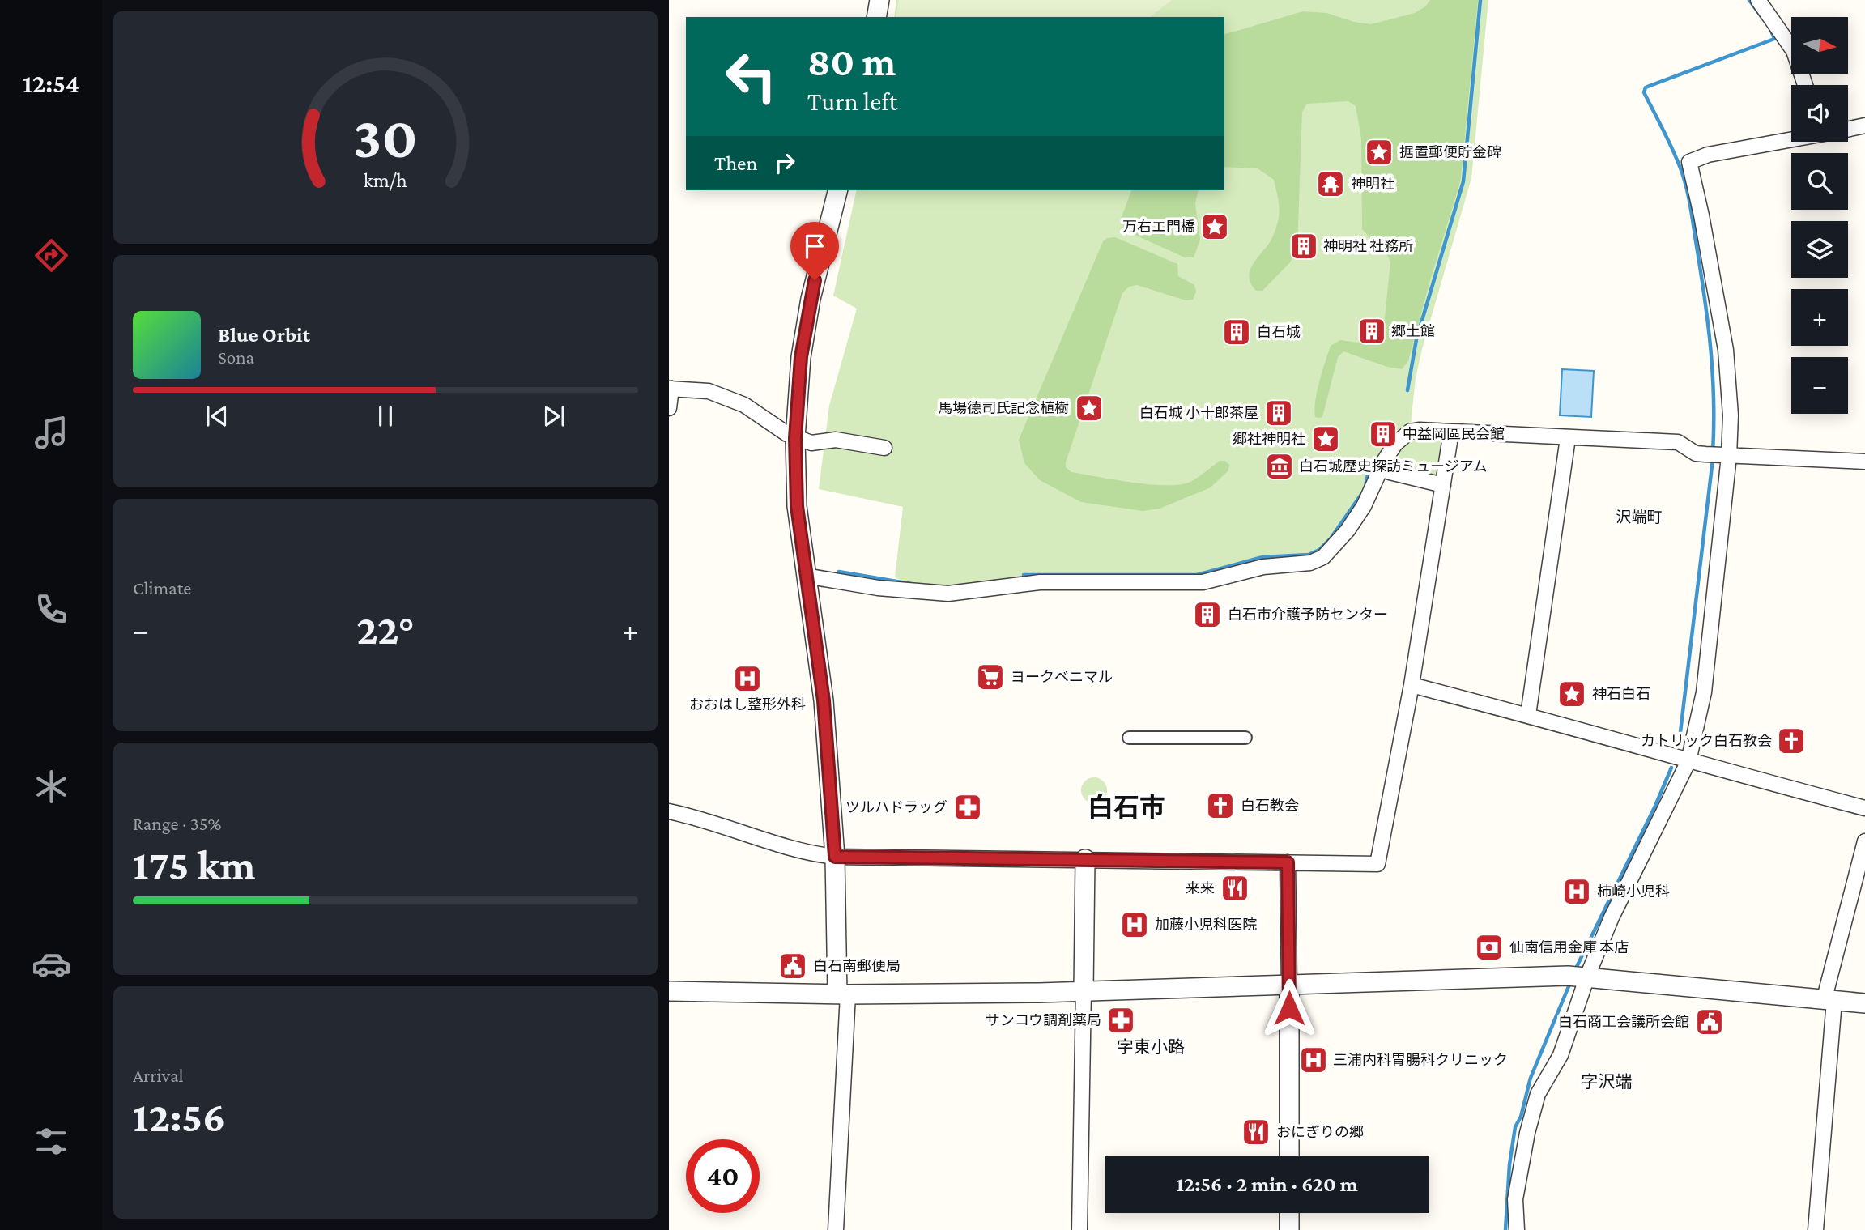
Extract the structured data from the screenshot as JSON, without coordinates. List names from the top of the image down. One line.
{"districts":["沢端町","白石市","字東小路","字沢端"],"places":{"place":["据置郵便貯金碑","万右エ門橋","馬場德司氏記念植樹","郷社神明社","神石白石"],"temple":["神明社"],"building":["神明社 社務所","郷土館","白石城","白石城 小十郎茶屋","中益岡區民会館","白石市介護予防センター"],"museum":["白石城歴史探訪ミュージアム"],"supermarket":["ヨークベニマル"],"hospital":["おおはし整形外科","柿崎小児科","加藤小児科医院","三浦内科胃腸科クリニック"],"church":["カトリック白石教会","白石教会"],"pharmacy":["ツルハドラッグ","サンコウ調剤薬局"],"restaurant":["来来","おにぎりの郷"],"bank":["仙南信用金庫 本店"],"public building":["白石南郵便局","白石商工会議所会館"]},"north":"right","page":{"tabs":"12:54","map_buttons":["+","−"],"turn":["80 m","Turn left"],"then":"Then","song":["Blue Orbit","Sona"],"tile":["Climate",["Range · 35%","175 km"],["Arrival","12:56"]],"heat":["−","22°","+"],"limit":"40","trip":"12:56 · 2 min · 620 m","gauge":["30","km/h"]}}
